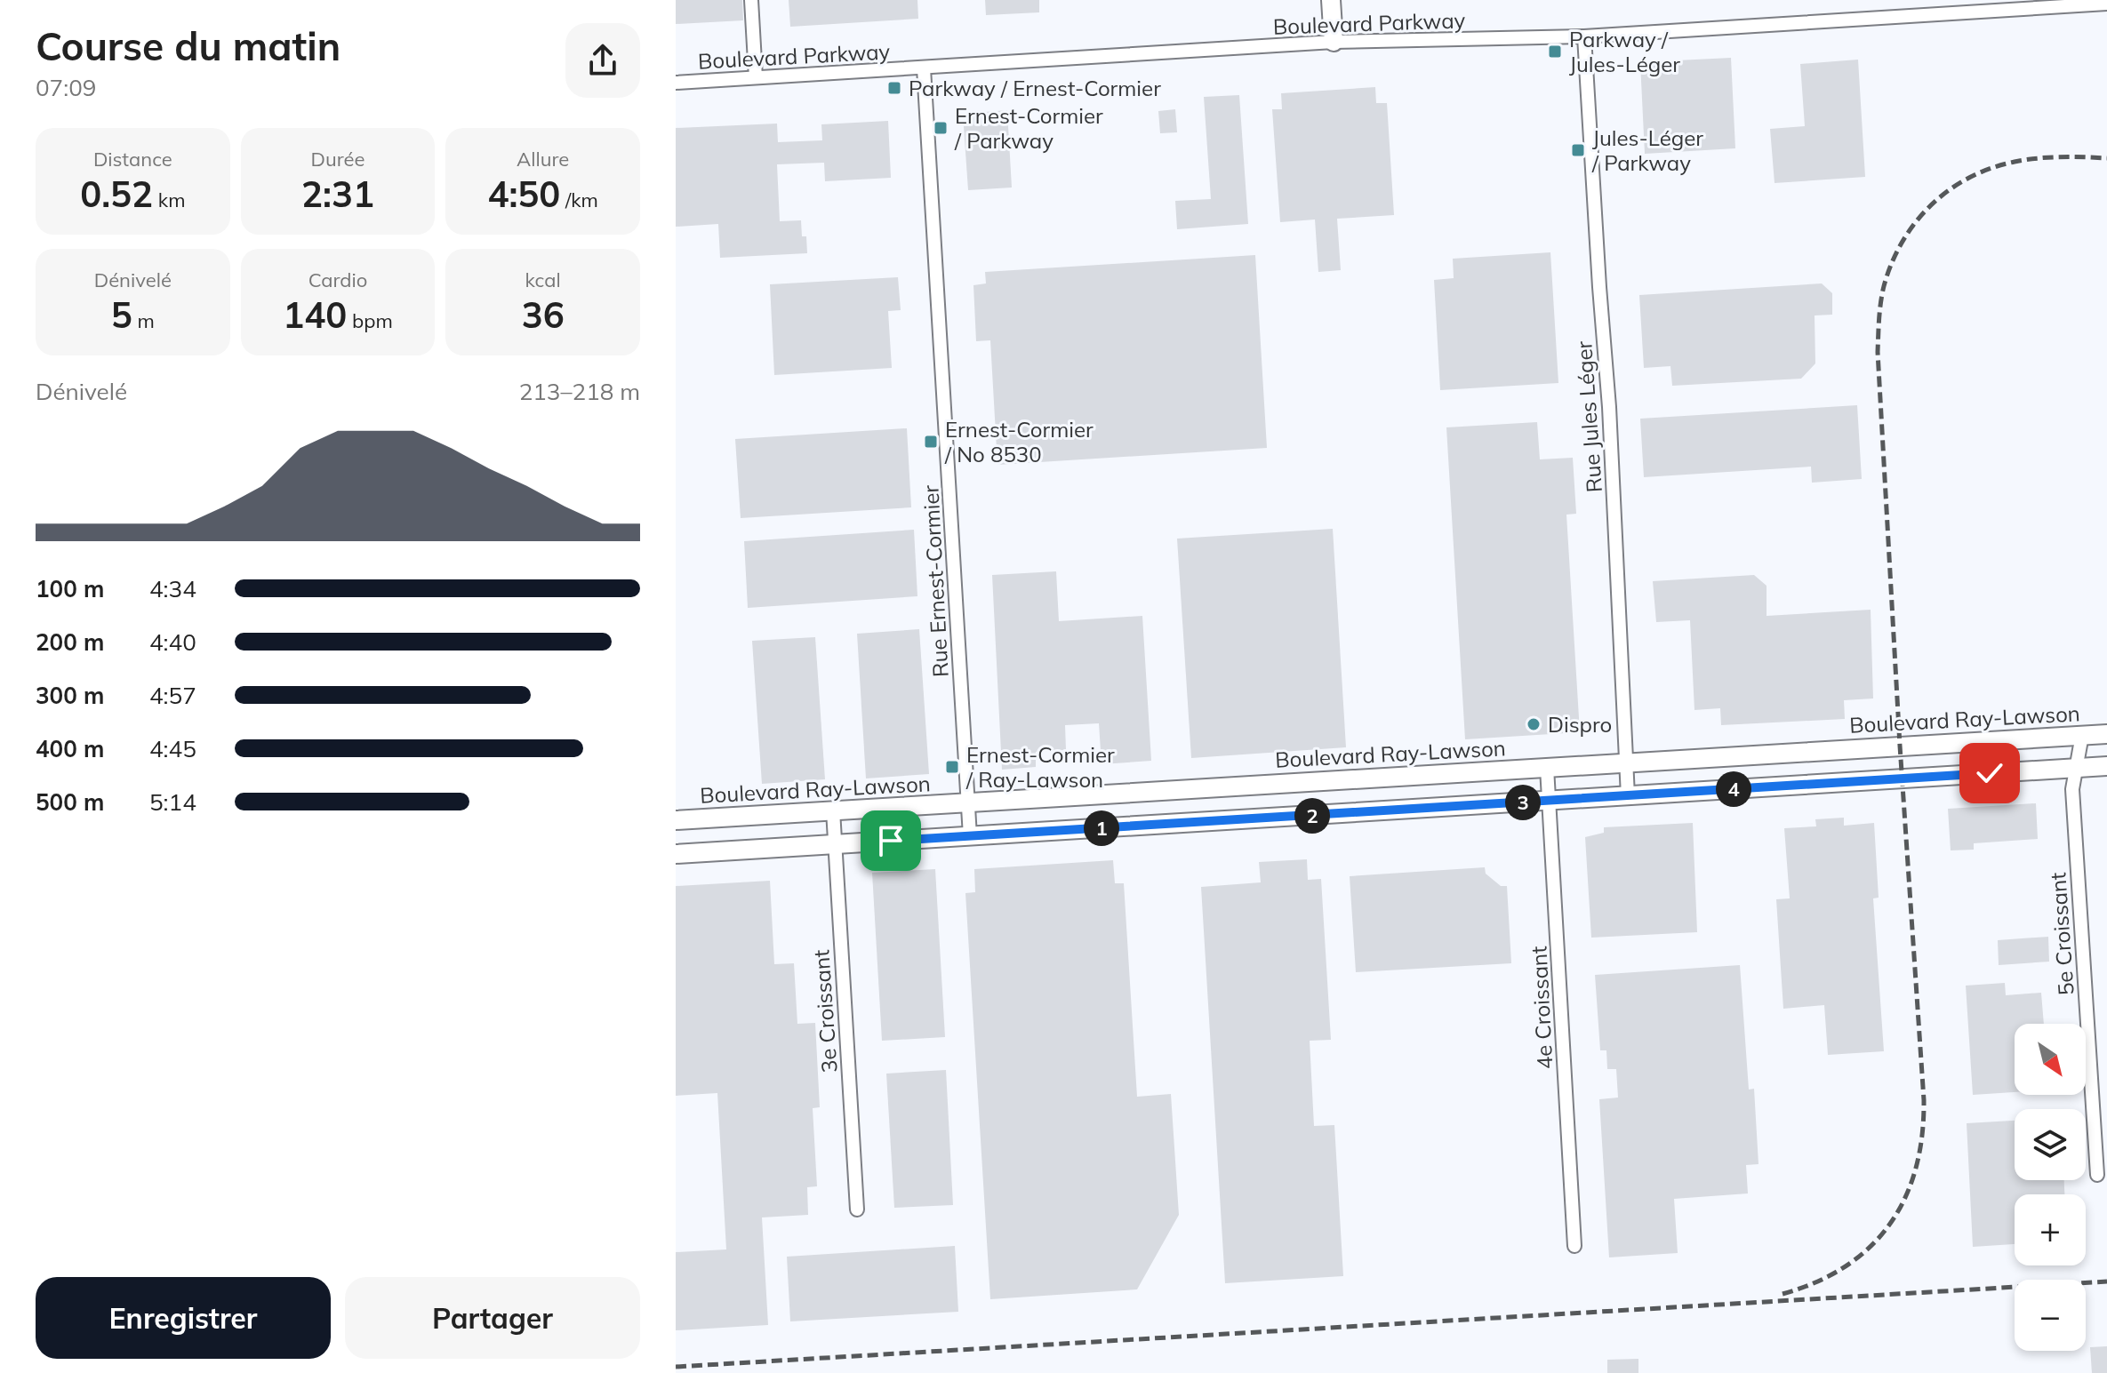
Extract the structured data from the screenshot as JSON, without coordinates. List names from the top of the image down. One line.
{"streets":{"street":["Boulevard Parkway","Rue Jules Léger","Rue Ernest-Cormier","Boulevard Ray-Lawson","5e Croissant","4e Croissant","3e Croissant"]},"crossings":[["Boulevard Parkway","Rue Jules Léger"],["Boulevard Parkway","Rue Ernest-Cormier"],["Rue Jules Léger","Boulevard Ray-Lawson"],["Rue Ernest-Cormier","Boulevard Ray-Lawson"],["Boulevard Ray-Lawson","5e Croissant"],["Boulevard Ray-Lawson","4e Croissant"],["Boulevard Ray-Lawson","3e Croissant"]],"places":{"transit":["Parkway / Jules-Léger","Parkway / Ernest-Cormier","Ernest-Cormier / Parkway","Jules-Léger / Parkway","Ernest-Cormier / No 8530","Ernest-Cormier / Ray-Lawson"],"other":["Dispro"]},"north":"bottom right","page":{"heading":["Course du matin","07:09"],"stats":[["Distance","0.52 km"],["Durée","2:31"],["Allure","4:50 /km"],["Dénivelé","5 m"],["Cardio","140 bpm"],["kcal","36"]],"chart":["Dénivelé","213–218 m"],"list":[{"name":"100 m","note":"4:34"},{"name":"200 m","note":"4:40"},{"name":"300 m","note":"4:57"},{"name":"400 m","note":"4:45"},{"name":"500 m","note":"5:14"}],"pins":["4","3","2","1"],"map_buttons":["+","−"],"buttons":["Enregistrer","Partager"]}}
